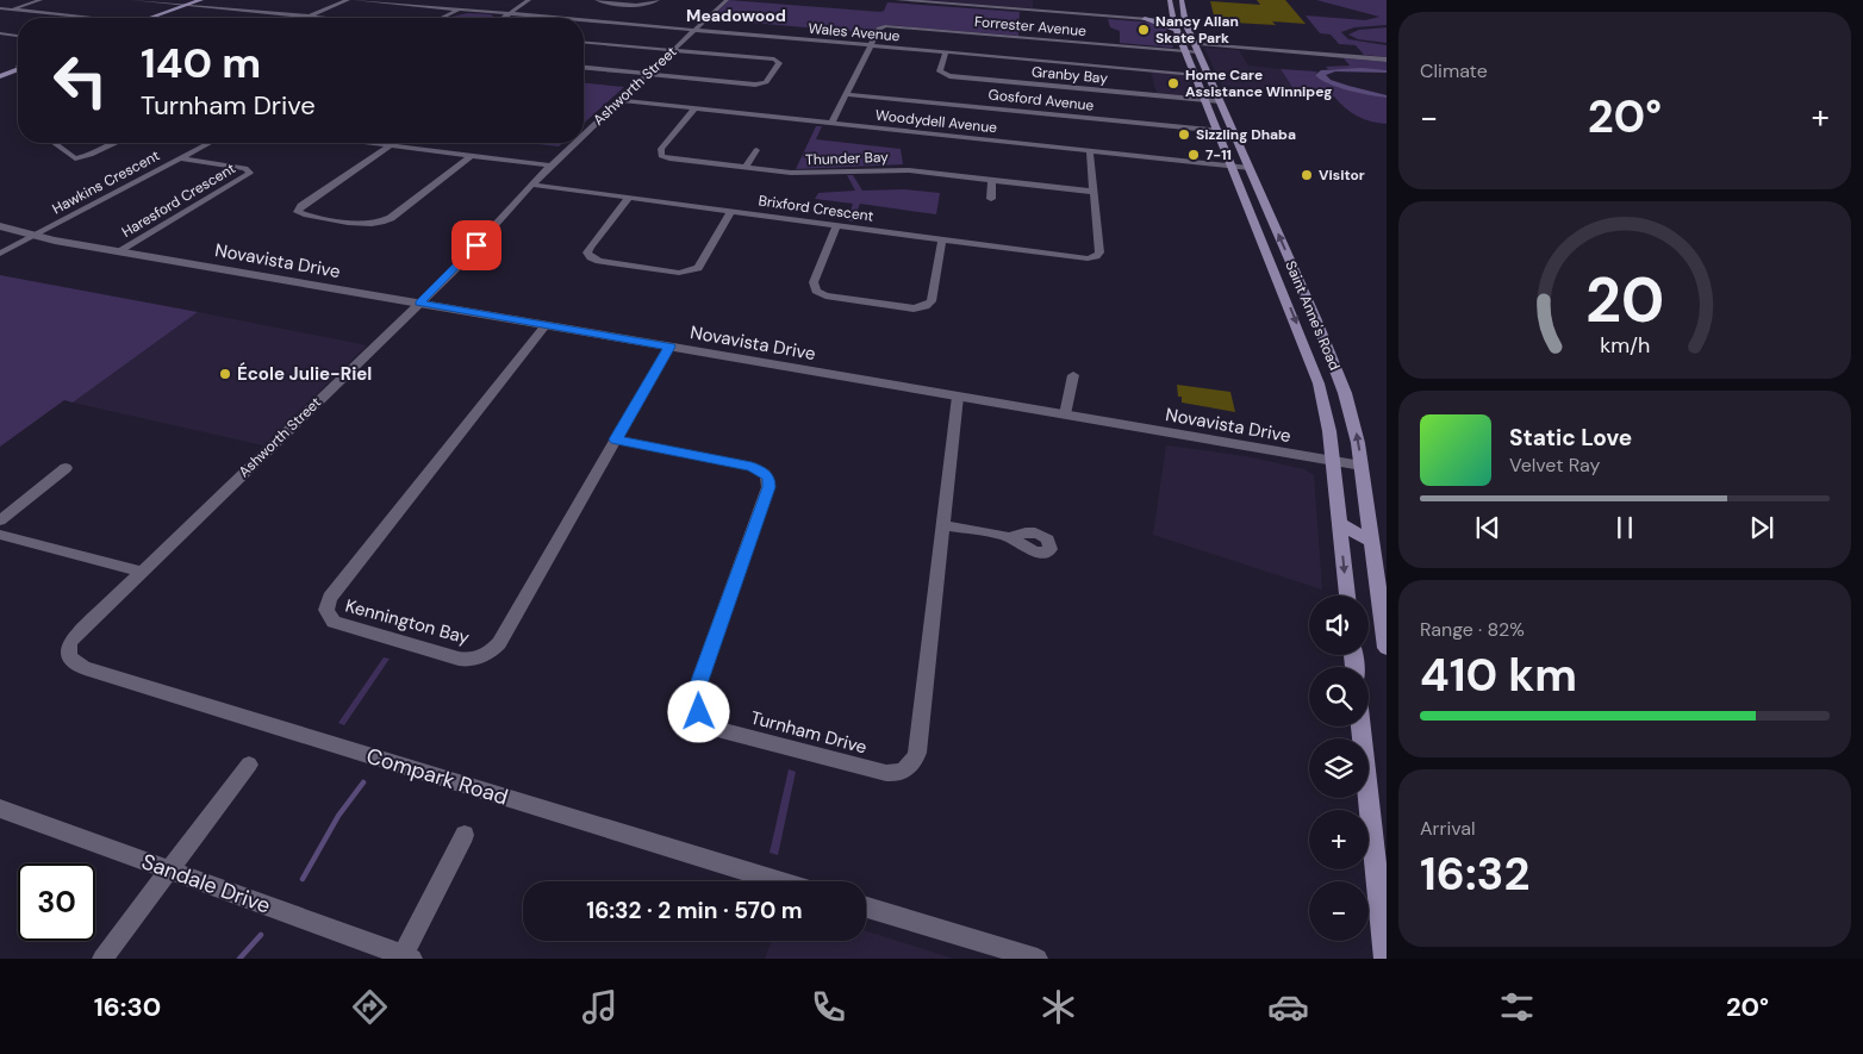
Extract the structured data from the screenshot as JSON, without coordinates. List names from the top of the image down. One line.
{"streets":{"main road":["Saint Anne's Road"],"street":["Forrester Avenue","Wales Avenue","Granby Bay","Ashworth Street","Gosford Avenue","Woodydell Avenue","Thunder Bay","Hawkins Crescent","Haresford Crescent","Brixford Crescent","Novavista Drive","Kennington Bay","Turnham Drive","Compark Road","Sandale Drive"]},"crossings":[["Forrester Avenue","Wales Avenue"],["Forrester Avenue","Saint Anne's Road"],["Wales Avenue","Granby Bay"],["Wales Avenue","Ashworth Street"],["Wales Avenue","Saint Anne's Road"],["Granby Bay","Saint Anne's Road"],["Ashworth Street","Woodydell Avenue"],["Ashworth Street","Brixford Crescent"],["Ashworth Street","Novavista Drive"],["Ashworth Street","Compark Road"],["Gosford Avenue","Saint Anne's Road"],["Woodydell Avenue","Thunder Bay"],["Woodydell Avenue","Saint Anne's Road"],["Thunder Bay","Brixford Crescent"],["Hawkins Crescent","Haresford Crescent"],["Hawkins Crescent","Novavista Drive"],["Haresford Crescent","Novavista Drive"],["Novavista Drive","Saint Anne's Road"],["Novavista Drive","Kennington Bay"],["Novavista Drive","Turnham Drive"],["Kennington Bay","Turnham Drive"]],"districts":["Meadowood"],"places":["Nancy Allan Skate Park","Home Care Assistance Winnipeg","Sizzling Dhaba","7-11","Visitor","École Julie-Riel"],"page":{"tile":["Climate",["Range · 82%","410 km"],["Arrival","16:32"]],"turn":["140 m","Turnham Drive"],"heat":["−","20°","+"],"song":["Static Love","Velvet Ray"],"map_buttons":["+","−"],"limit":"30","trip":"16:32 · 2 min · 570 m","tabs":["16:30","20°"],"gauge":["20","km/h"]}}
